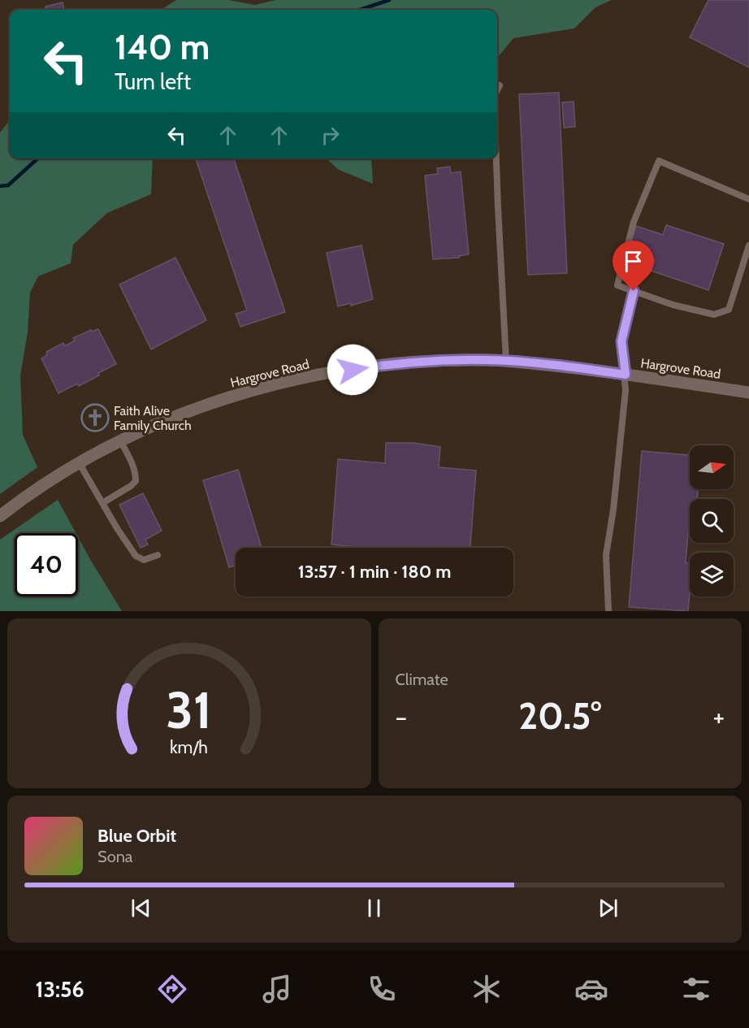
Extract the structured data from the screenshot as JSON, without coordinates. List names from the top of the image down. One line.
{"streets":{"street":["Hargrove Road"]},"places":{"church":["Faith Alive Family Church"]},"north":"right","page":{"turn":["140 m","Turn left"],"limit":"40","trip":"13:57 · 1 min · 180 m","tile":"Climate","heat":["−","20.5°","+"],"song":["Blue Orbit","Sona"],"tabs":"13:56","gauge":["31","km/h"]}}
